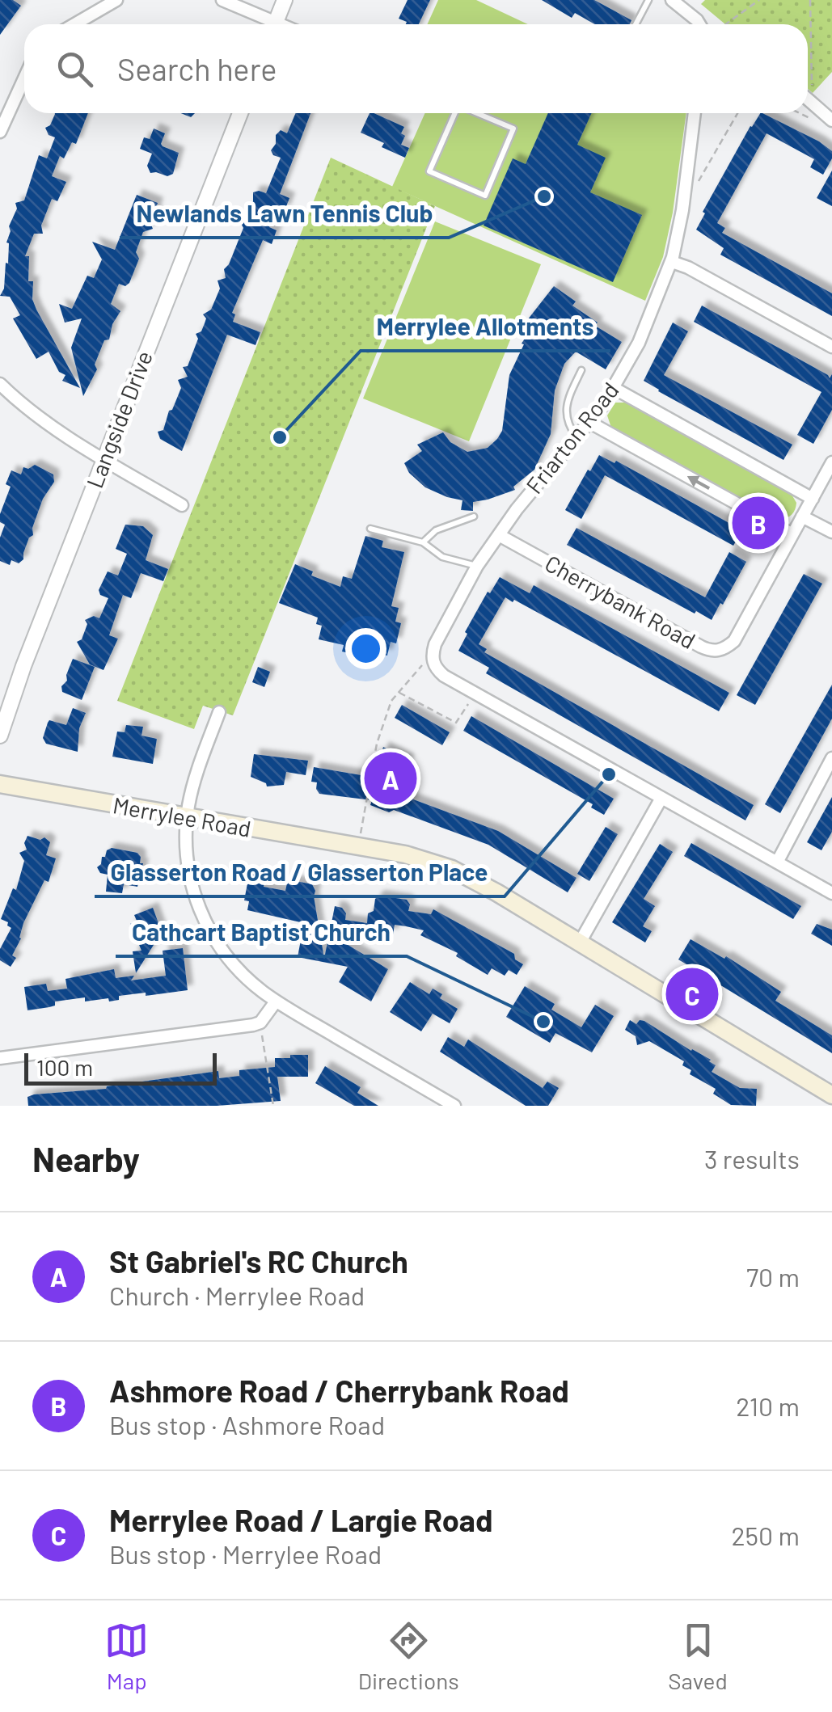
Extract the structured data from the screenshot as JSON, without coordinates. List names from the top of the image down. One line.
{"streets":{"main road":["Merrylee Road"],"street":["Langside Drive","Friarton Road","Cherrybank Road"]},"crossings":[["Friarton Road","Cherrybank Road"]],"places":["Newlands Lawn Tennis Club","Merrylee Allotments","Glasserton Road / Glasserton Place","Cathcart Baptist Church"],"scale_bar":"100 m","page":{"search":"Search here","pins":["B","A","C"],"scale":"100 m","heading":["Nearby","3 results"],"list":[{"mark":"A","name":"St Gabriel's RC Church","note":"Church · Merrylee Road","value":"70 m"},{"mark":"B","name":"Ashmore Road / Cherrybank Road","note":"Bus stop · Ashmore Road","value":"210 m"},{"mark":"C","name":"Merrylee Road / Largie Road","note":"Bus stop · Merrylee Road","value":"250 m"}],"nav":["Map","Directions","Saved"]}}
